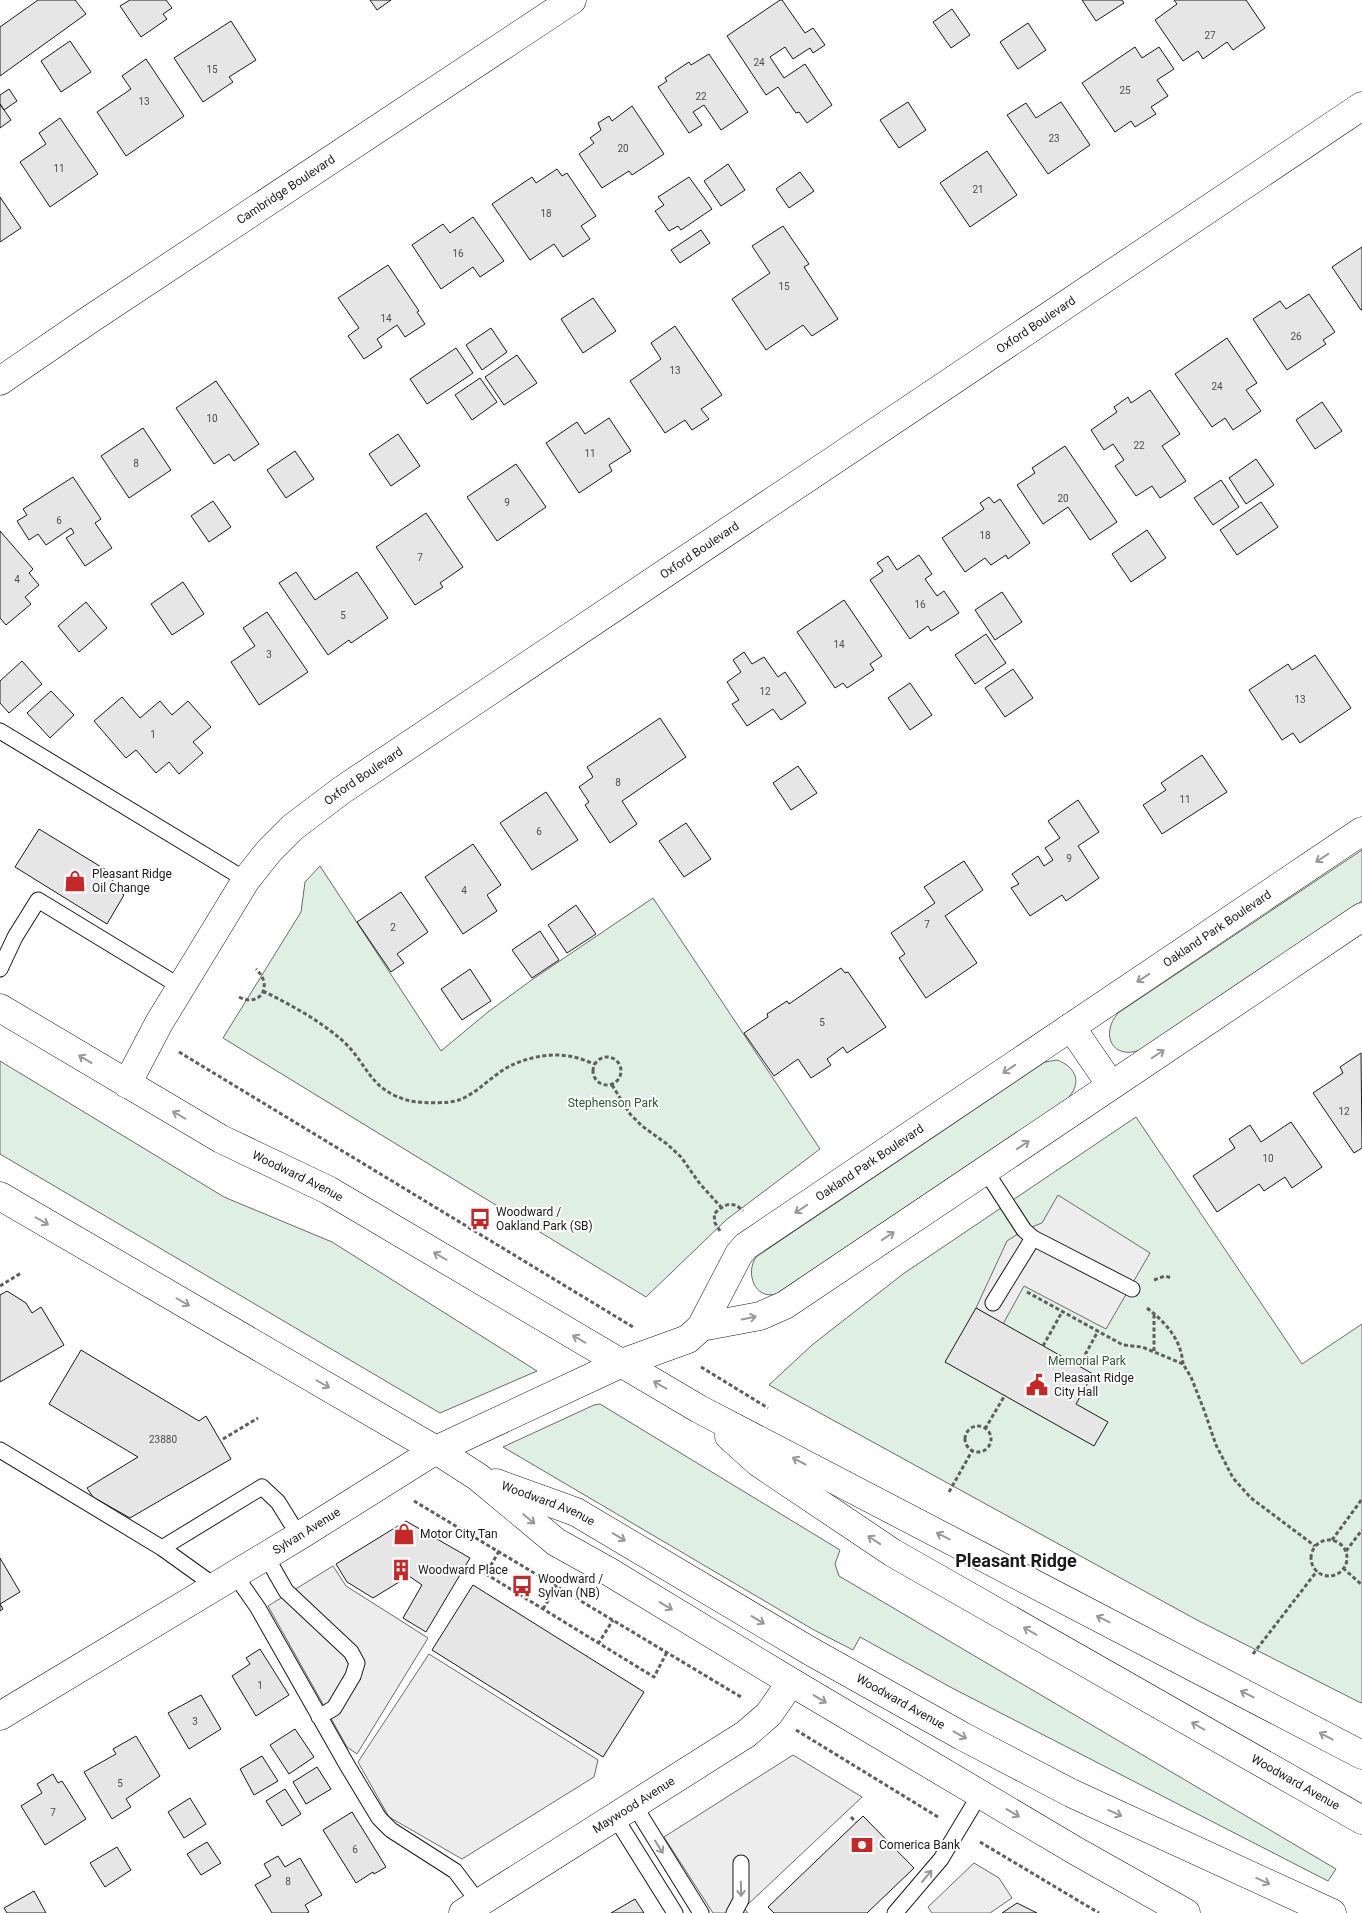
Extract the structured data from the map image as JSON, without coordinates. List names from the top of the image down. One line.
{"streets":{"street":["Cambridge Boulevard","Oxford Boulevard","Oakland Park Boulevard","Woodward Avenue","Sylvan Avenue","Maywood Avenue"]},"crossings":[["Oxford Boulevard","Woodward Avenue"],["Oakland Park Boulevard","Woodward Avenue"],["Oakland Park Boulevard","Sylvan Avenue"],["Woodward Avenue","Sylvan Avenue"],["Woodward Avenue","Maywood Avenue"]],"districts":["Pleasant Ridge"],"parks":["Stephenson Park","Memorial Park"],"places":{"shop":["Pleasant Ridge Oil Change","Motor City Tan"],"bus stop":["Woodward / Oakland Park (SB)","Woodward / Sylvan (NB)"],"public building":["Pleasant Ridge City Hall"],"building":["Woodward Place"],"bank":["Comerica Bank"]},"house_numbers":["27","24","15","25","22","13","23","20","11","21","18","16","15","14","26","13","24","10","22","11","8","20","9","6","18","7","4","16","5","14","3","12","13","1","8","11","6","9","4","7","2","5","12","10","23880","1","3","5","7","6","8"]}
